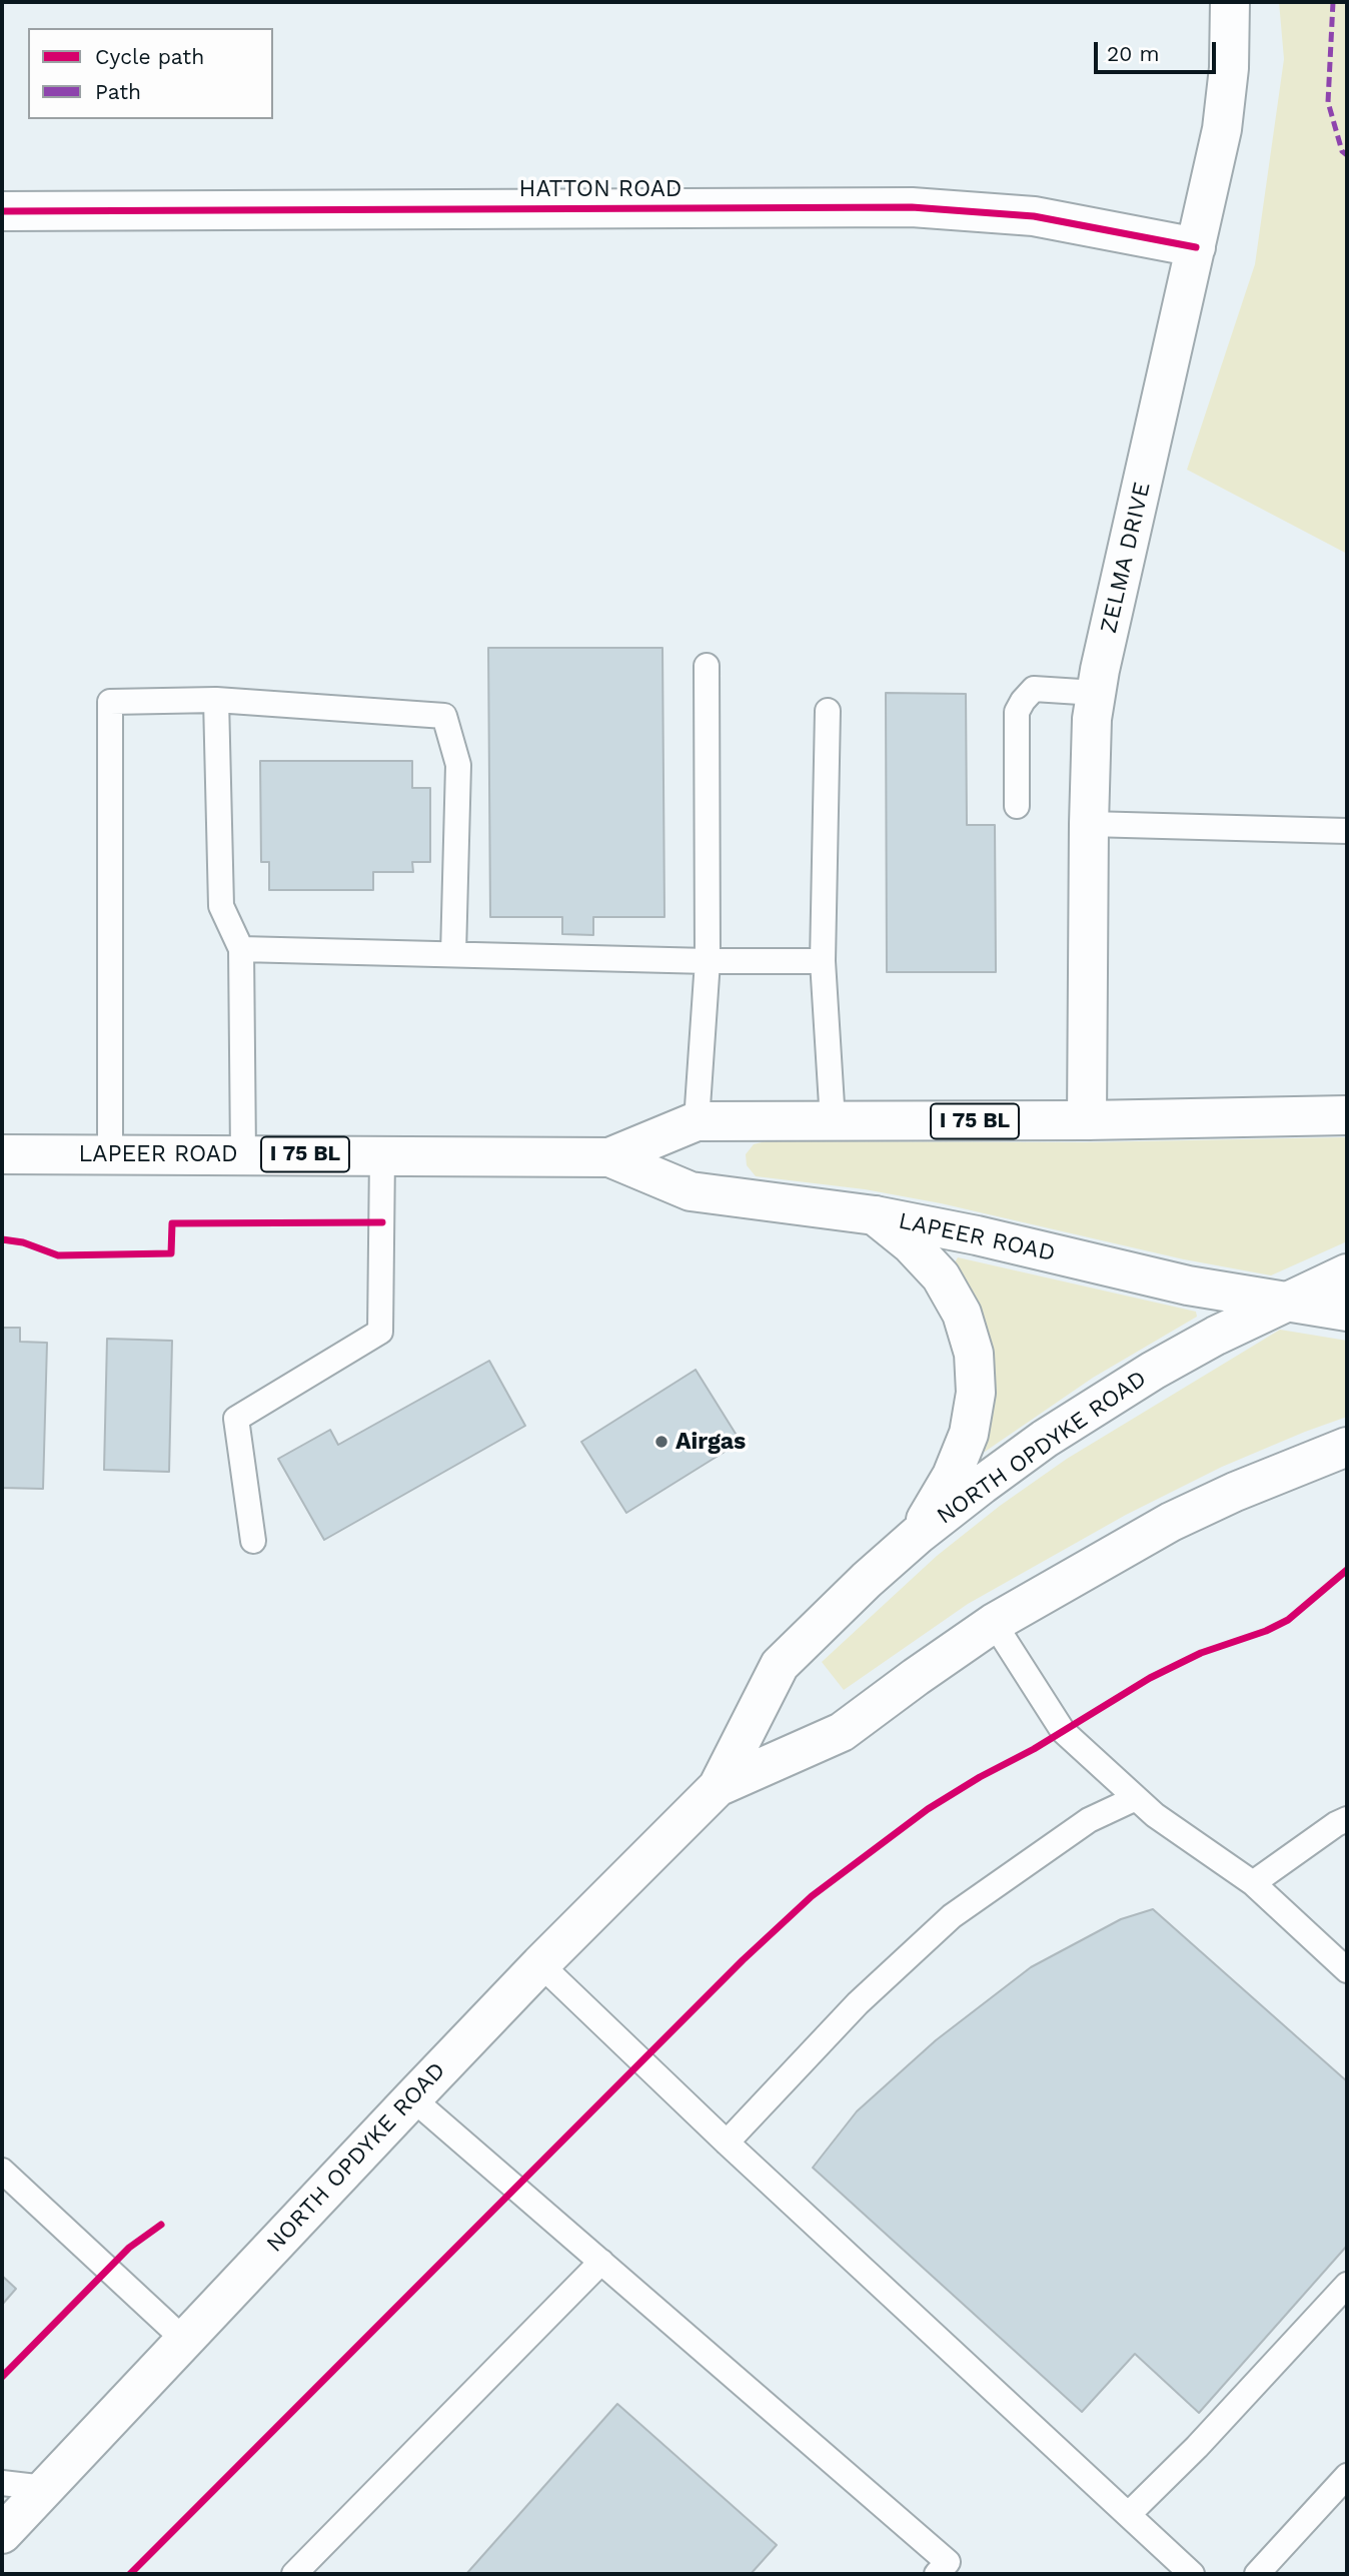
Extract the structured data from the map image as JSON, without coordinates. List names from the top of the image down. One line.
{"streets":{"main road":["HATTON ROAD","ZELMA DRIVE","I 75 BL","LAPEER ROAD","NORTH OPDYKE ROAD"]},"crossings":[["HATTON ROAD","ZELMA DRIVE"],["ZELMA DRIVE","LAPEER ROAD"],["LAPEER ROAD","NORTH OPDYKE ROAD"]],"places":["Airgas"],"legend":["Cycle path","Path"],"scale_bar":"20 m"}
